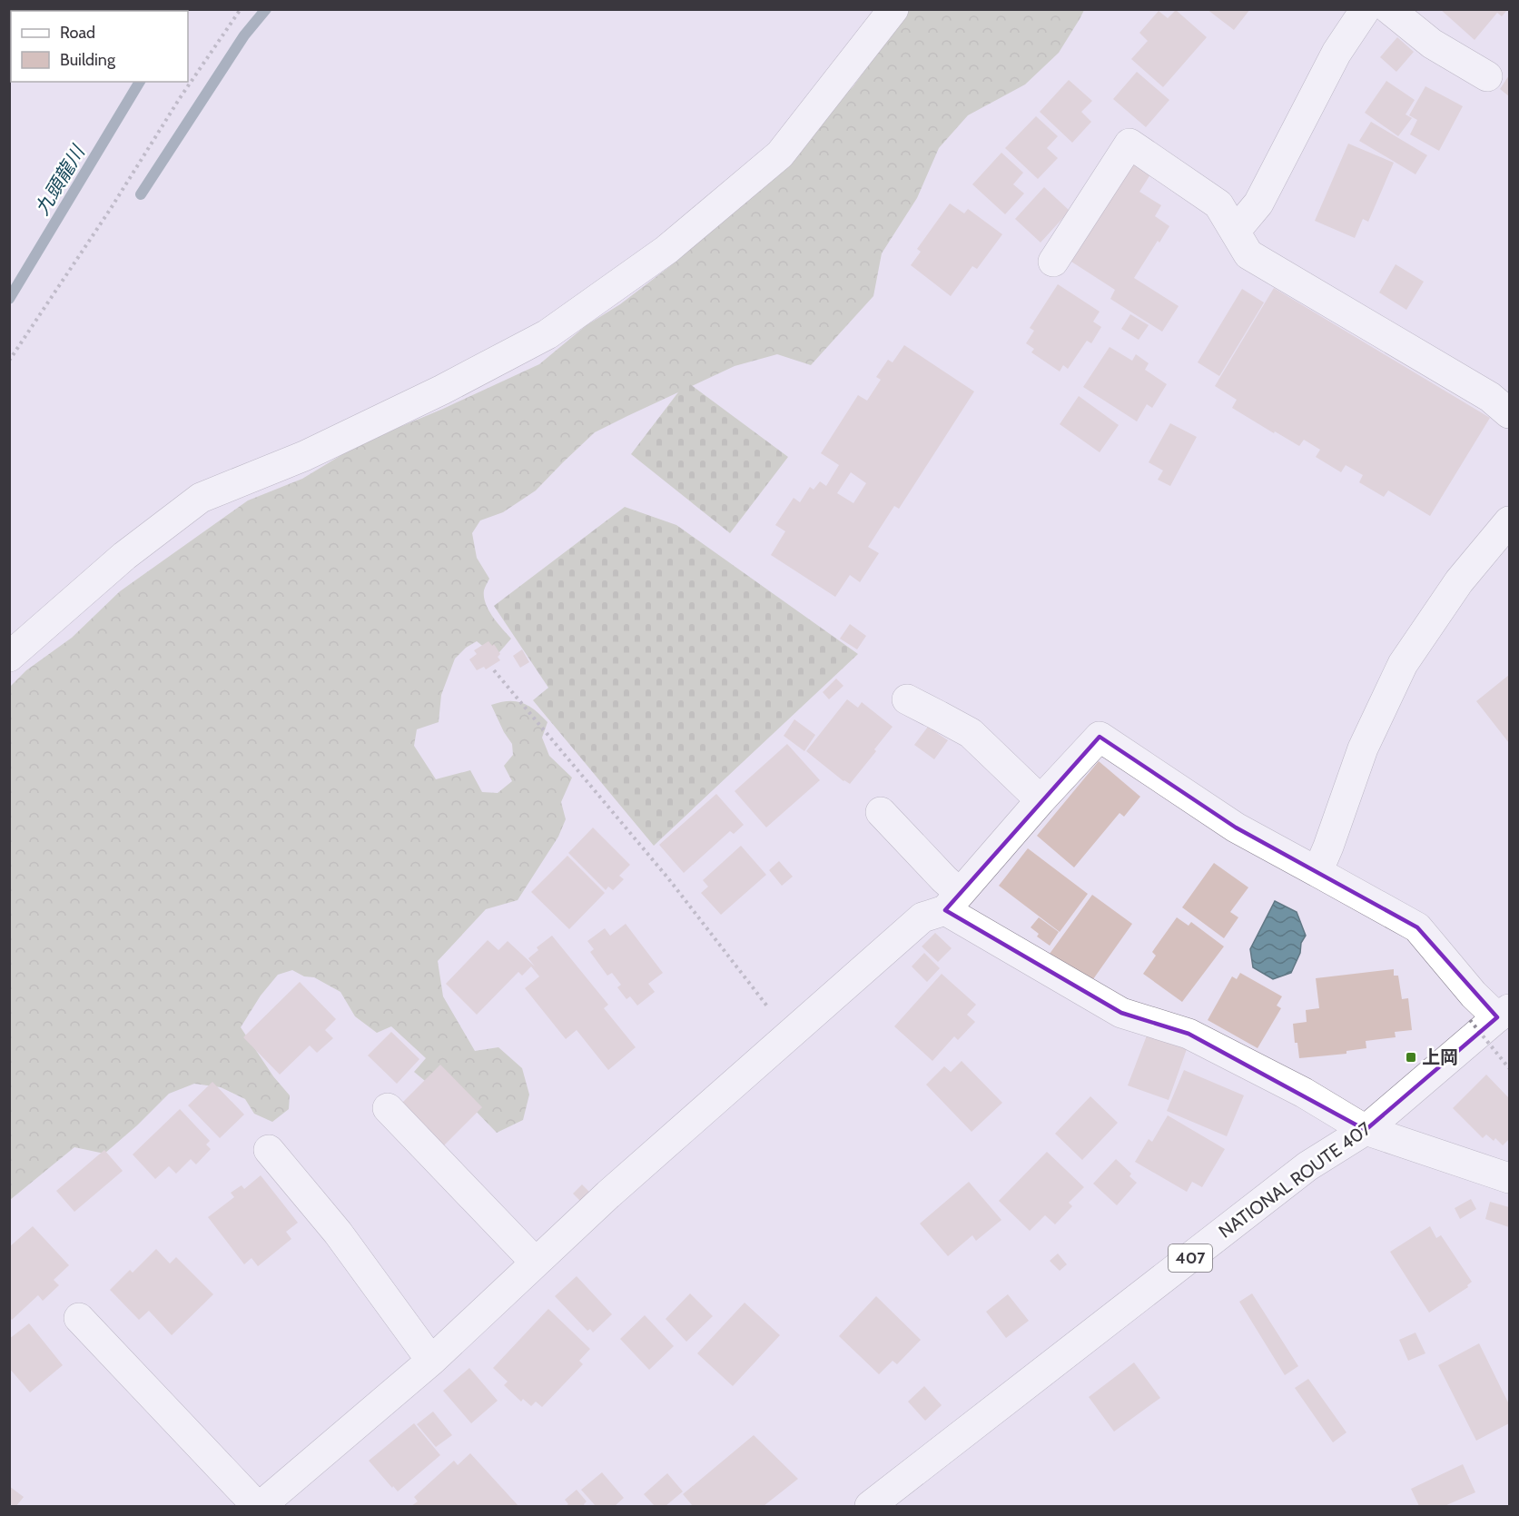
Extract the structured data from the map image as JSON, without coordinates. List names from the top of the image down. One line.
{"streets":{"main road":["NATIONAL ROUTE 407","407"]},"water":["九頭龍川"],"places":{"transit":["上岡"]},"legend":["Road","Building"]}
